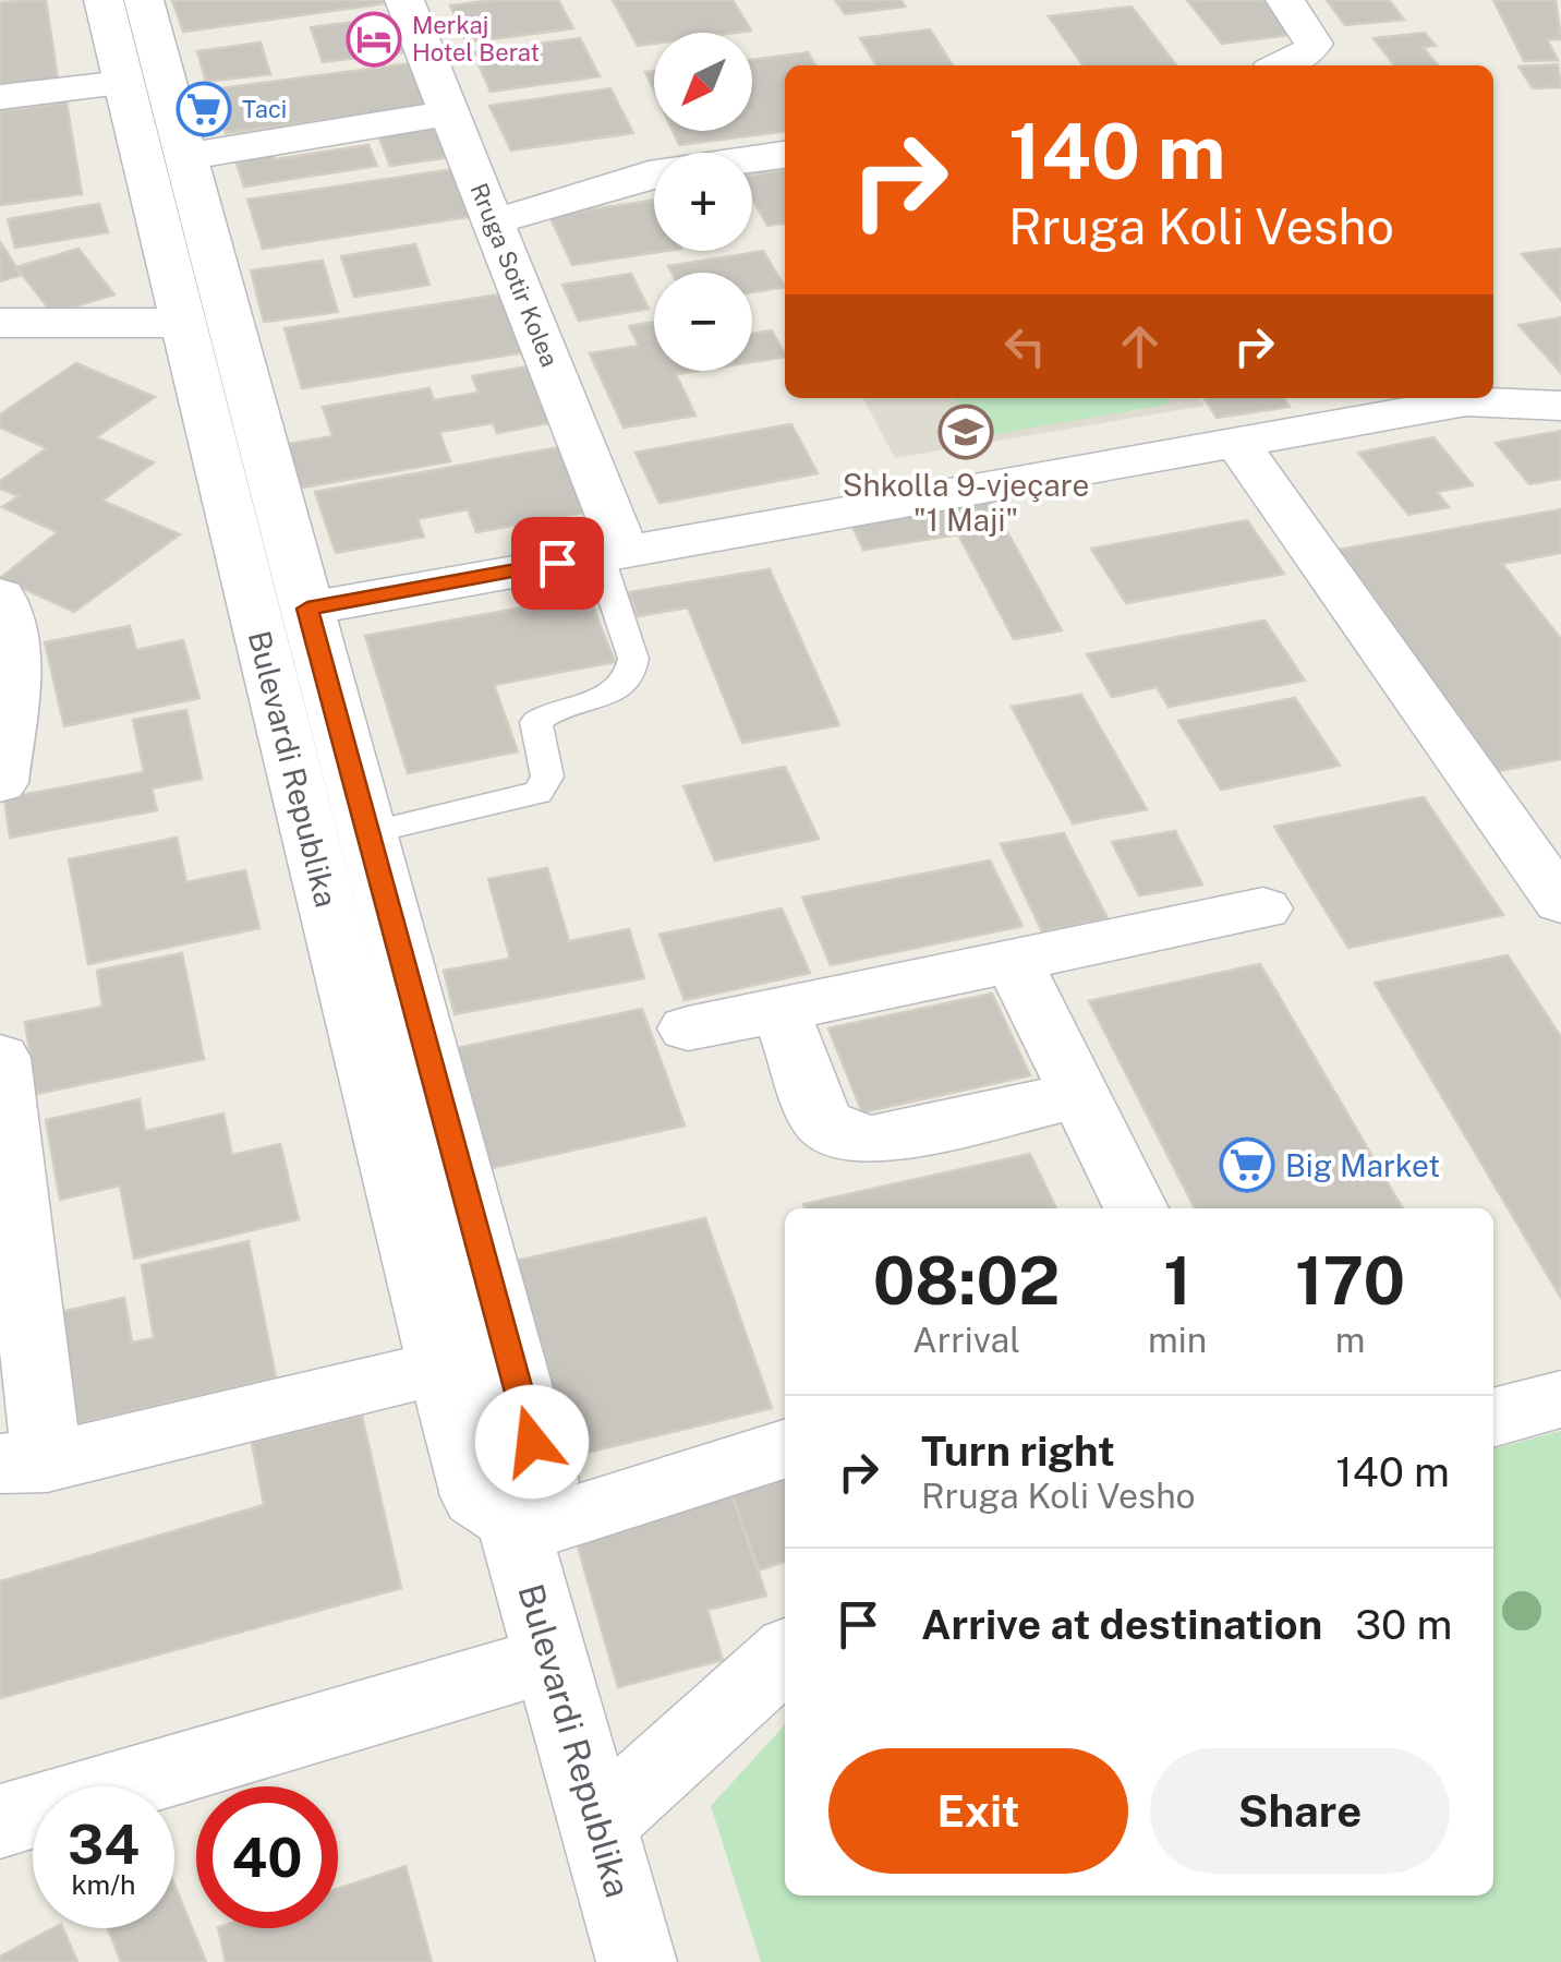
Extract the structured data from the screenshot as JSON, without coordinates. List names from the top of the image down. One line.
{"streets":{"street":["Rruga Sotir Kolea","Bulevardi Republika"]},"places":{"hotel":["Merkaj Hotel Berat"],"supermarket":["Taci","Big Market"],"school or university":["Shkolla 9-vjeçare \"1 Maji\""]},"north":"bottom left","page":{"map_buttons":["+","−"],"turn":["140 m","Rruga Koli Vesho"],"eta":["08:02","Arrival","1","min","170","m"],"list":[{"name":"Turn right","note":"Rruga Koli Vesho","value":"140 m"},{"name":"Arrive at destination","value":"30 m"}],"buttons":["Exit","Share"],"speed":"34 km/h","limit":"40"}}
